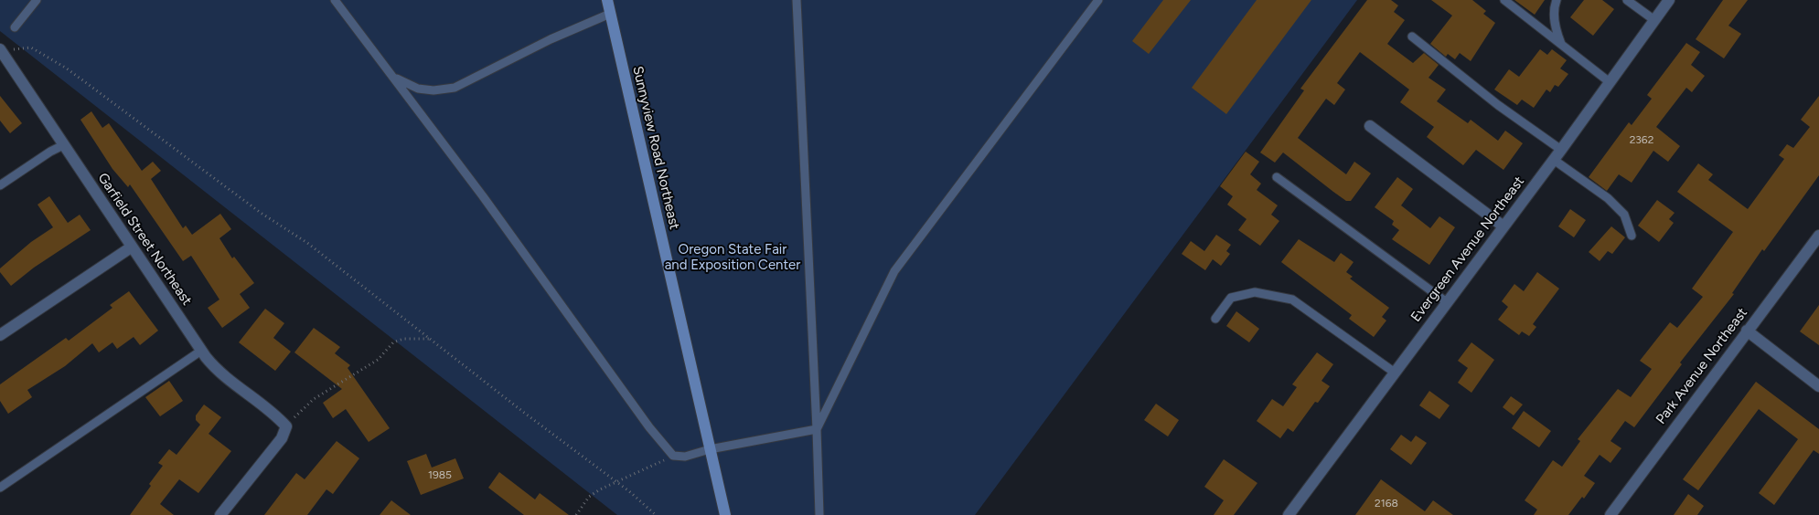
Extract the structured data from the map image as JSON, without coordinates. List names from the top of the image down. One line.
{"streets":{"main road":["Sunnyview Road Northeast"],"street":["Garfield Street Northeast","Evergreen Avenue Northeast","Park Avenue Northeast"]},"parks":["Oregon State Fair and Exposition Center"],"house_numbers":["2362","1985","2168"]}
